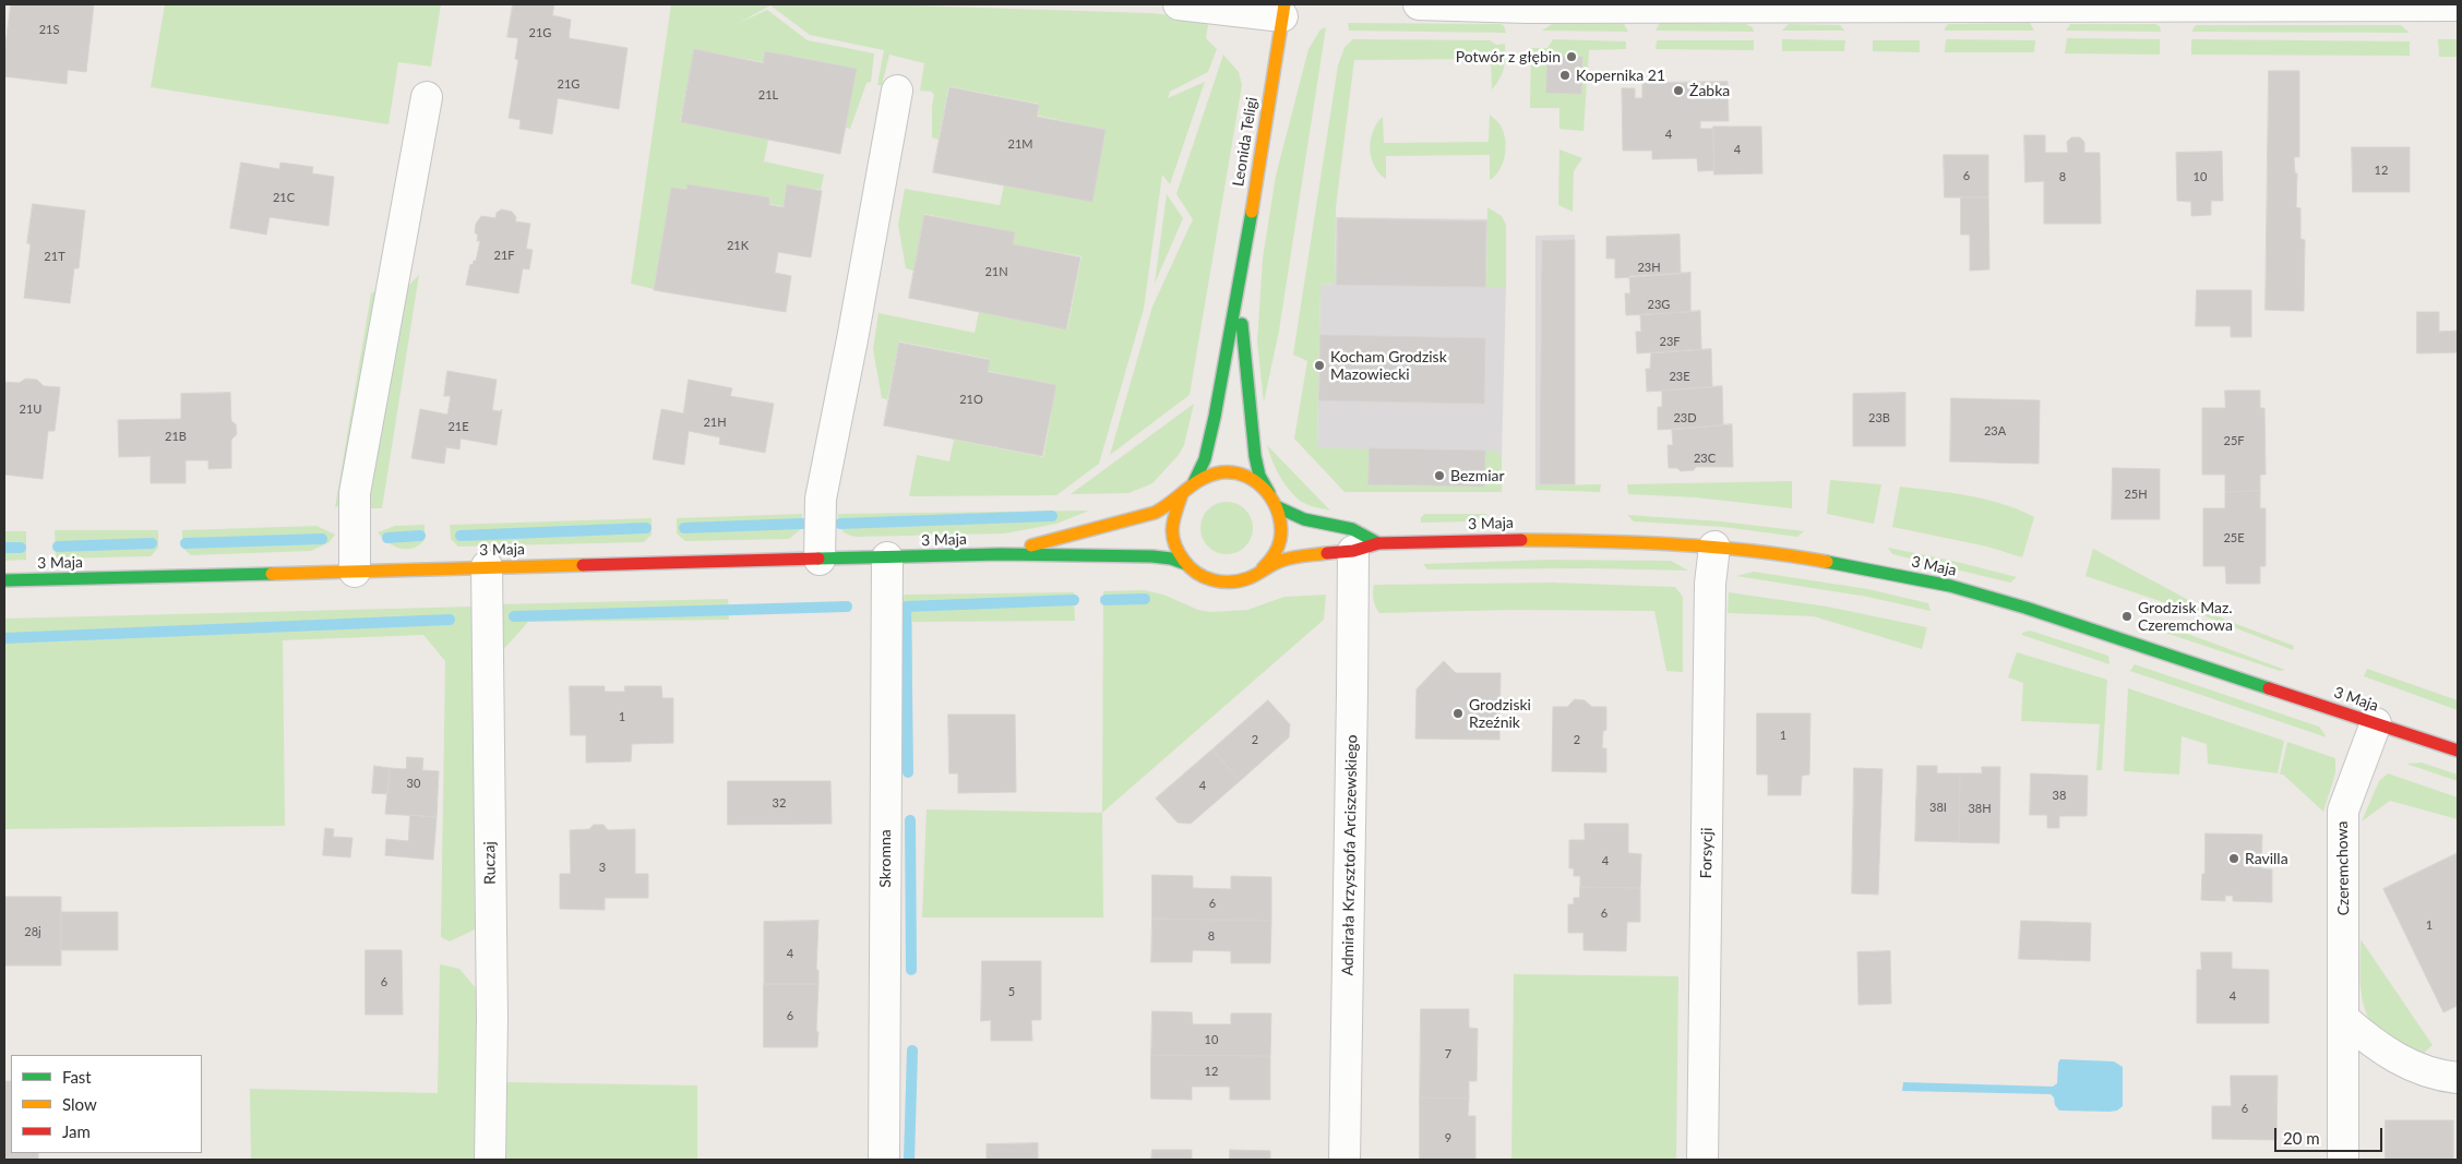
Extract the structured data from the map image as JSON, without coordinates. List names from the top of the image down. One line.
{"streets":{"street":["Leonida Teligi","3 Maja","Forsycji","Admirała Krzysztofa Arciszewskiego","Skromna","Ruczaj","Czeremchowa"]},"crossings":[["Leonida Teligi","3 Maja"],["3 Maja","Forsycji"],["3 Maja","Admirała Krzysztofa Arciszewskiego"],["3 Maja","Skromna"],["3 Maja","Ruczaj"],["3 Maja","Czeremchowa"]],"places":["Potwór z głębin","Kopernika 21","Żabka","Kocham Grodzisk Mazowiecki","Bezmiar","Grodzisk Maz. Czeremchowa","Grodziski Rzeźnik","Ravilla"],"house_numbers":["21S","21G","21G","21L","4","21M","4","12","6","8","10","21C","21K","21F","21T","23H","21N","23G","23F","23E","21O","21U","23D","23B","21H","21E","23A","21B","25F","23C","25H","25E","1","1","2","2","30","4","38","32","38I","38H","4","3","6","6","1","28j","8","4","6","5","4","6","10","7","12","6","9"],"legend":["Fast","Slow","Jam"],"scale_bar":"20 m"}
